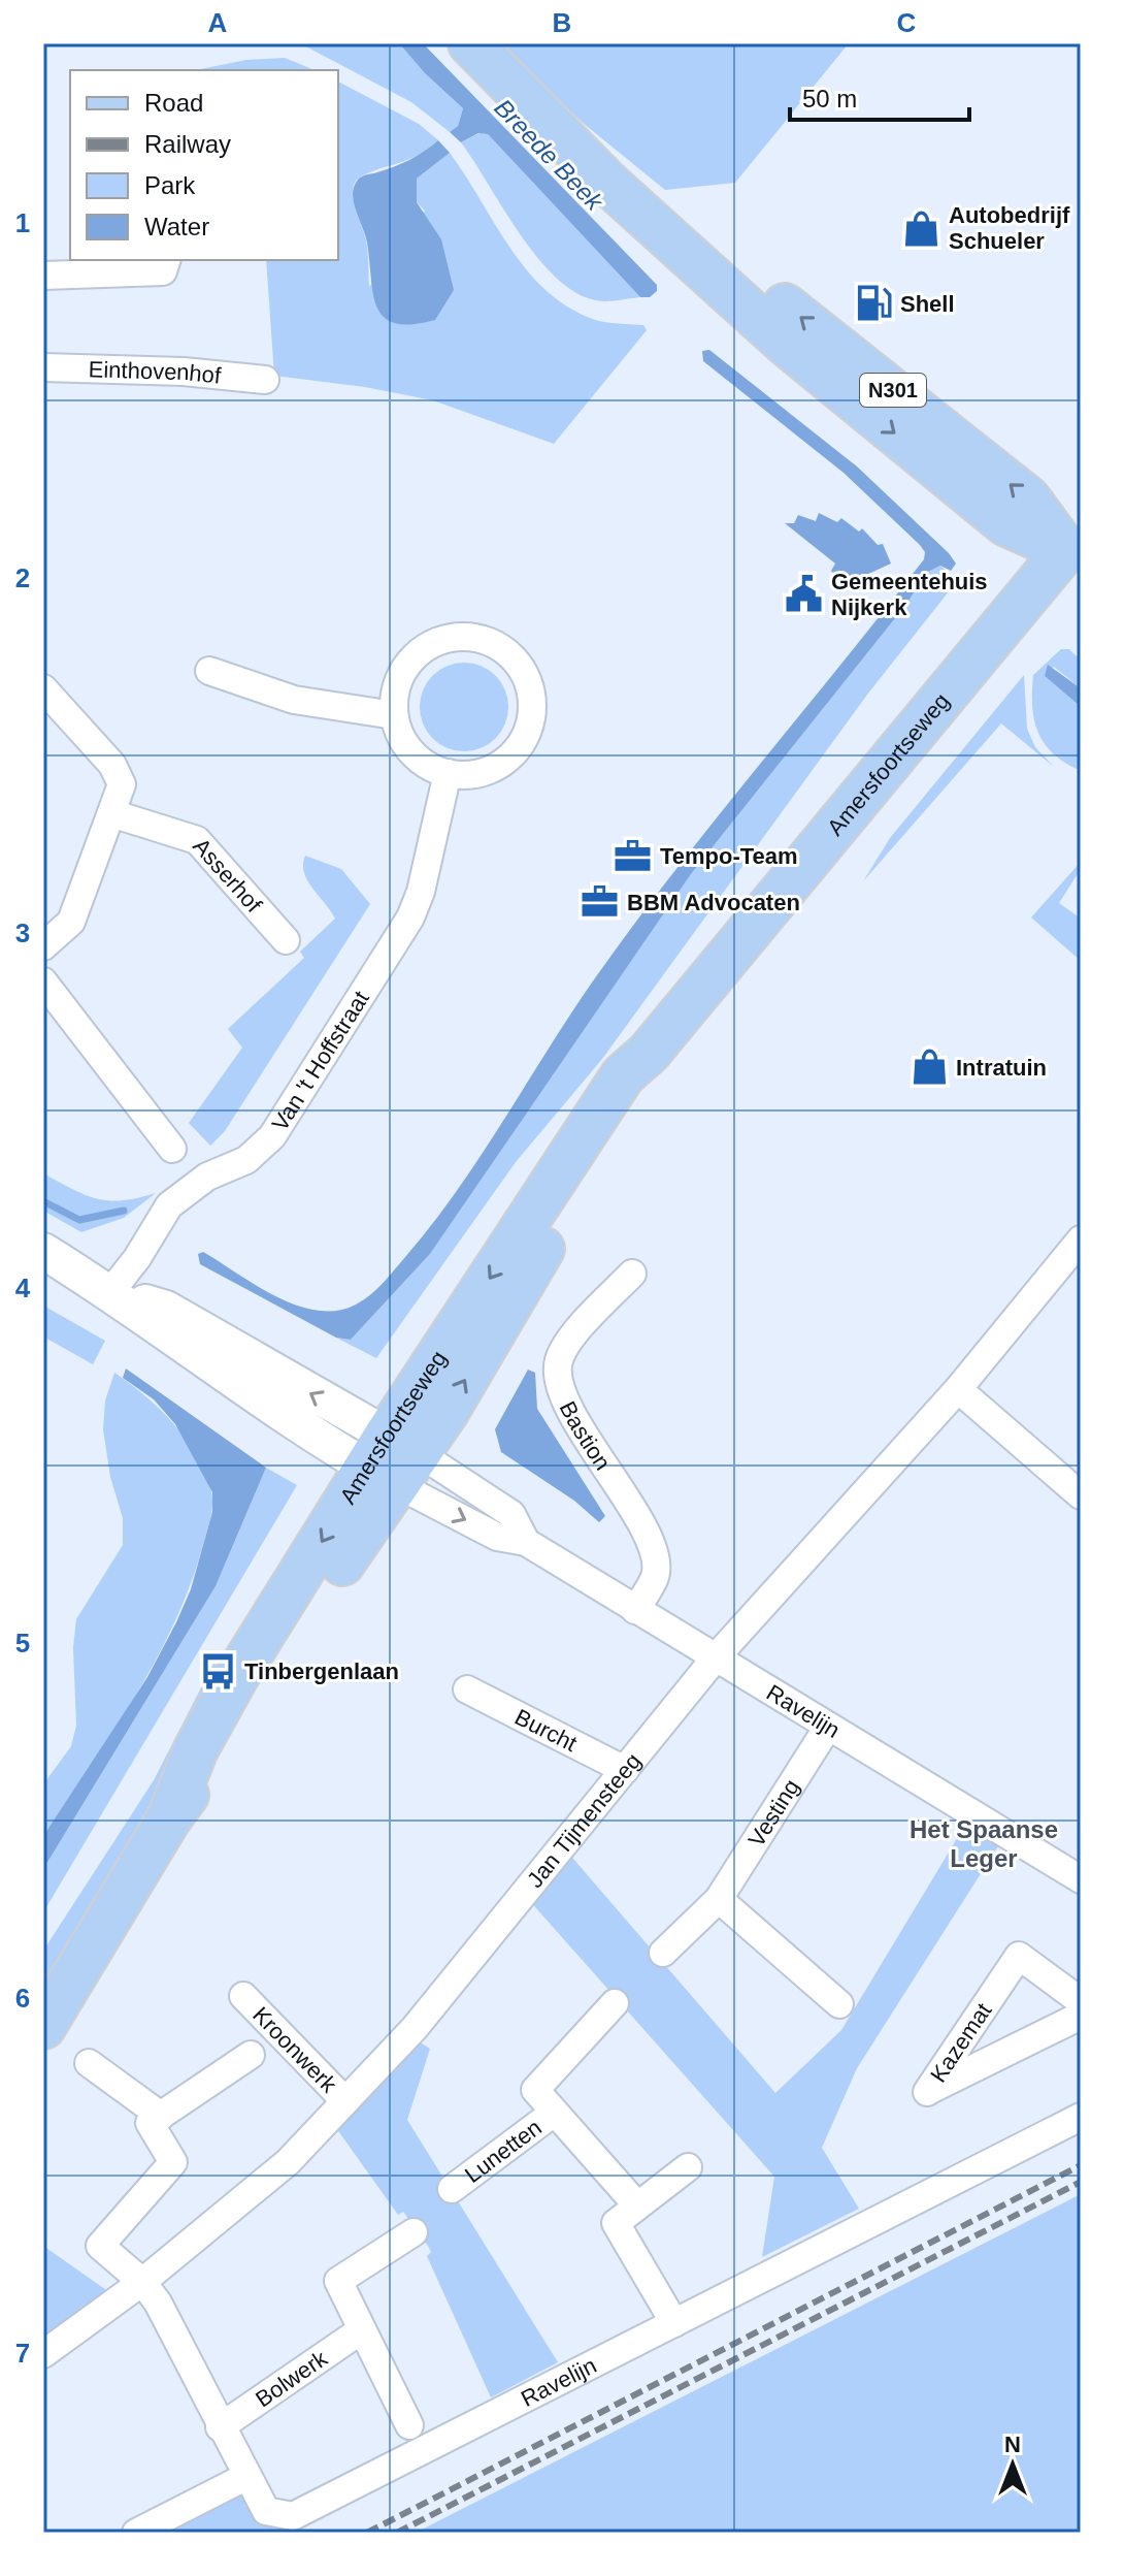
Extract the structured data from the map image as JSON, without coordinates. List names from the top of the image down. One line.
{"streets":{"main road":["N301","Amersfoortseweg"],"street":["Einthovenhof","Asserhof","Van 't Hoffstraat","Bastion","Ravelijn","Burcht","Vesting","Jan Tijmensteeg","Kazemat","Kroonwerk","Lunetten","Bolwerk"]},"crossings":[["N301","Amersfoortseweg"],["Amersfoortseweg","Ravelijn"],["Bastion","Ravelijn"],["Ravelijn","Vesting"],["Ravelijn","Jan Tijmensteeg"],["Ravelijn","Bolwerk"],["Burcht","Jan Tijmensteeg"],["Jan Tijmensteeg","Kroonwerk"]],"districts":["Het Spaanse Leger"],"water":["Breede Beek"],"places":{"shop":["Autobedrijf Schueler","Intratuin"],"fuel station":["Shell"],"public building":["Gemeentehuis Nijkerk"],"office":["Tempo-Team","BBM Advocaten"],"bus stop":["Tinbergenlaan"]},"legend":["Road","Railway","Park","Water"],"scale_bar":"50 m","north":"top","grid":{"columns":["A","B","C"],"rows":["1","2","3","4","5","6","7"]}}
